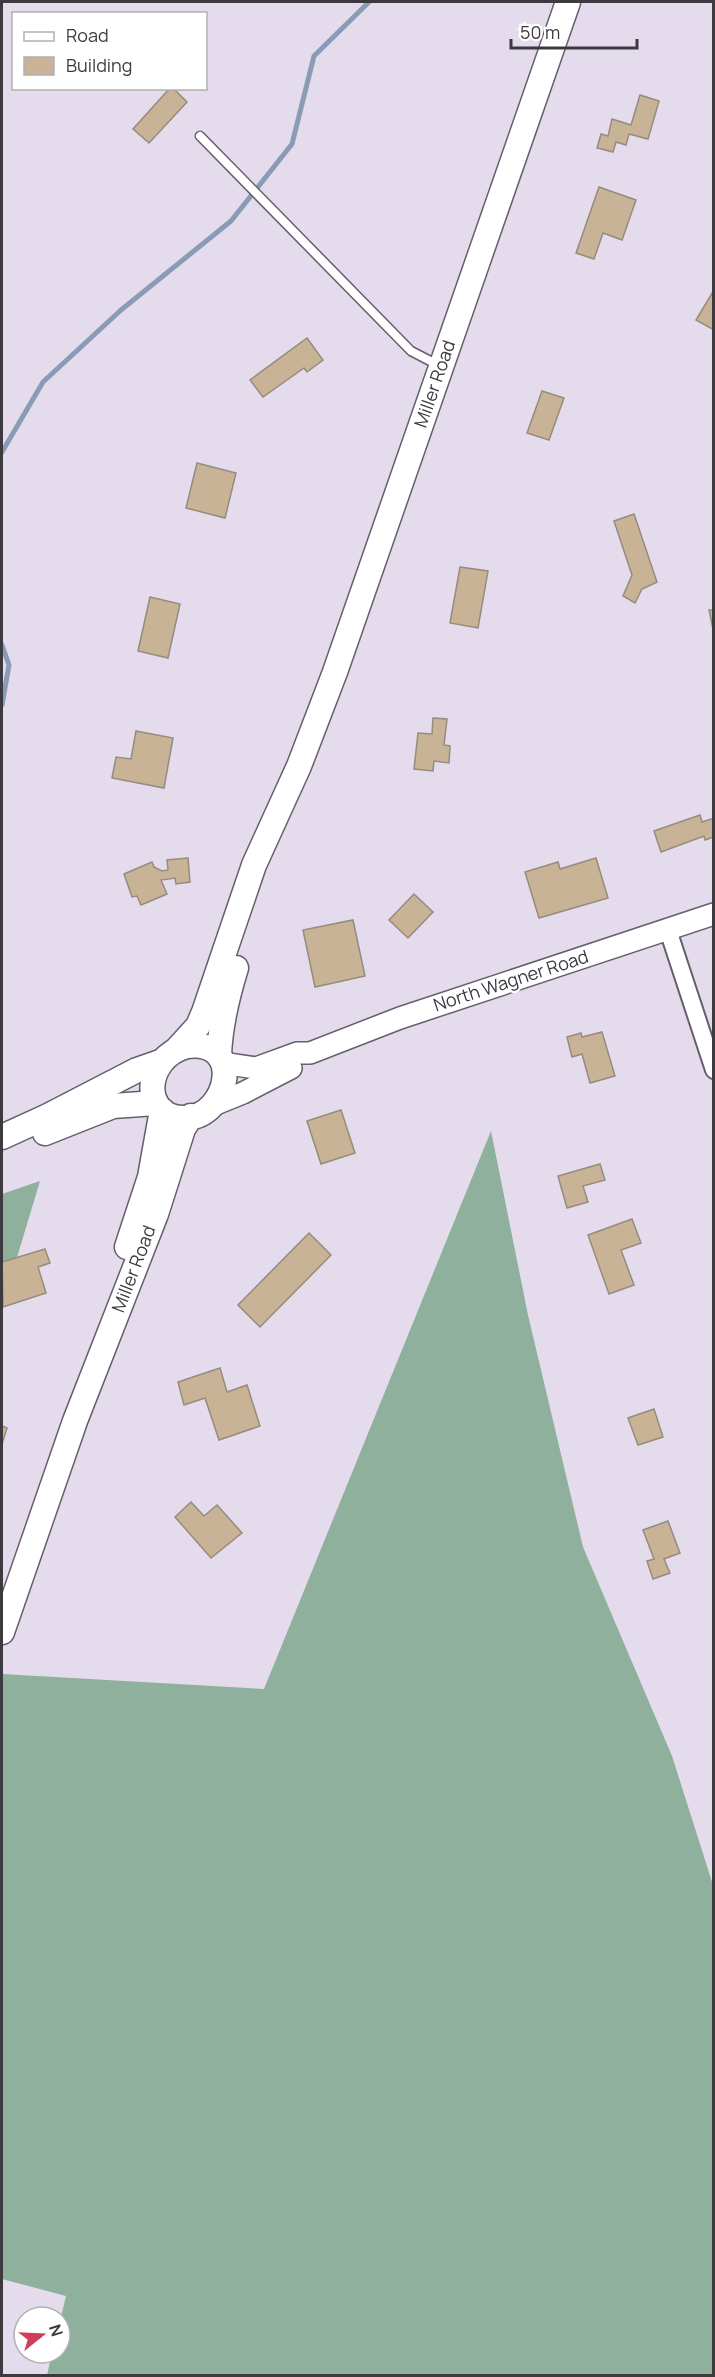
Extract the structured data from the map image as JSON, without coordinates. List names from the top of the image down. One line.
{"streets":{"main road":["Miller Road"],"street":["North Wagner Road"]},"crossings":[["Miller Road","North Wagner Road"]],"legend":["Road","Building"],"scale_bar":"50 m","north":"right"}
